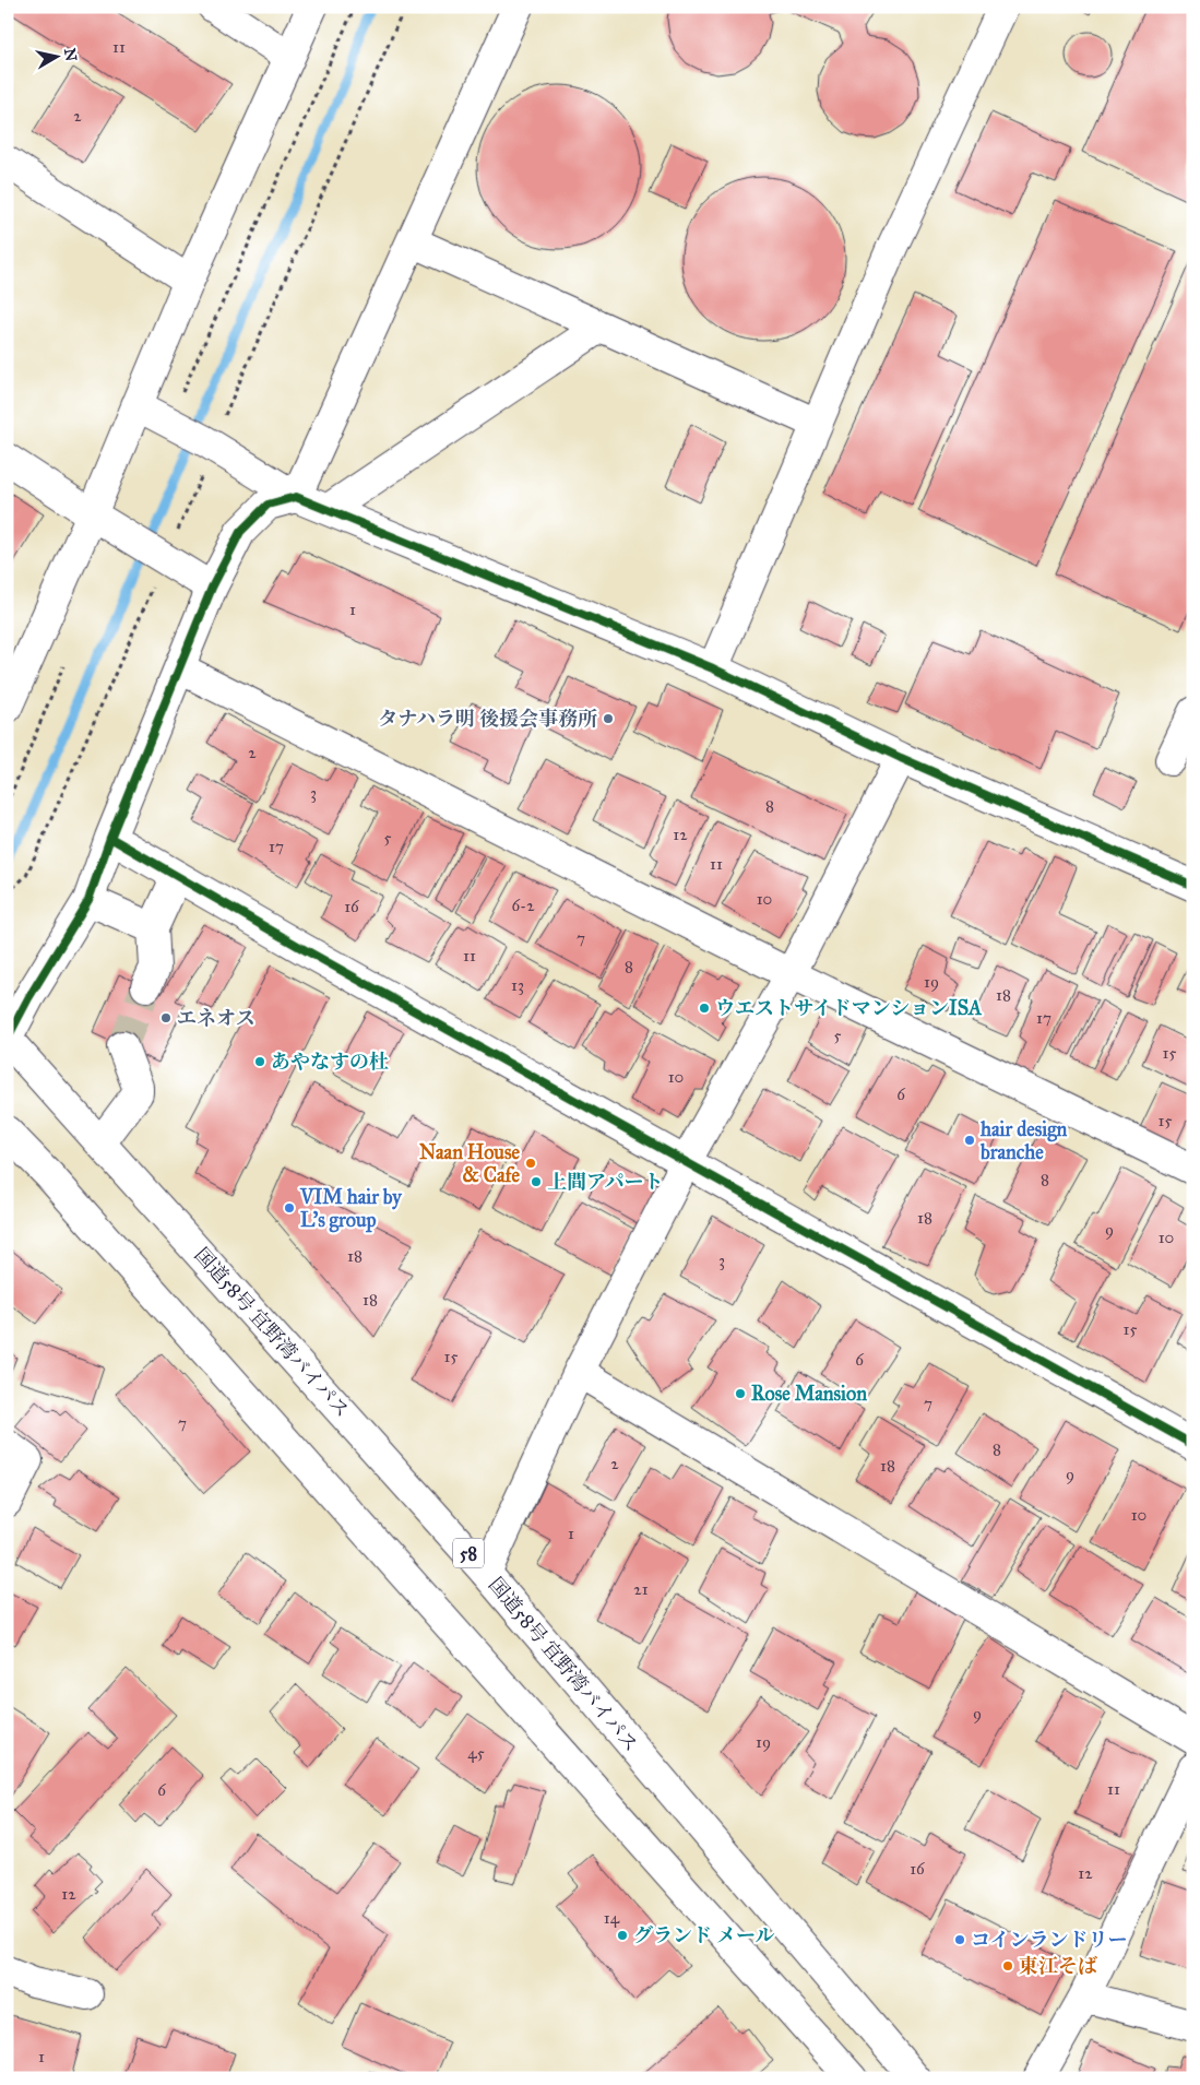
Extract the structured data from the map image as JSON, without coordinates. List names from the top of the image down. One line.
{"streets":{"main road":["国道58号 宜野湾バイパス","58"]},"places":["タナハラ明 後援会事務所","ウエストサイドマンションISA","エネオス","あやなすの杜","hair design branche","Naan House & Cafe","上間アパート","VIM hair by L's group","Rose Mansion","グランド メール","コインランドリー","東江そば"],"house_numbers":["11","2","1","2","3","8","12","5","17","11","10","6-2","16","7","11","8","19","13","18","17","5","15","10","6","15","8","18","9","10","18","3","18","15","15","6","7","7","8","2","18","9","10","1","21","9","19","45","11","6","16","12","12","14","1"],"north":"right"}
